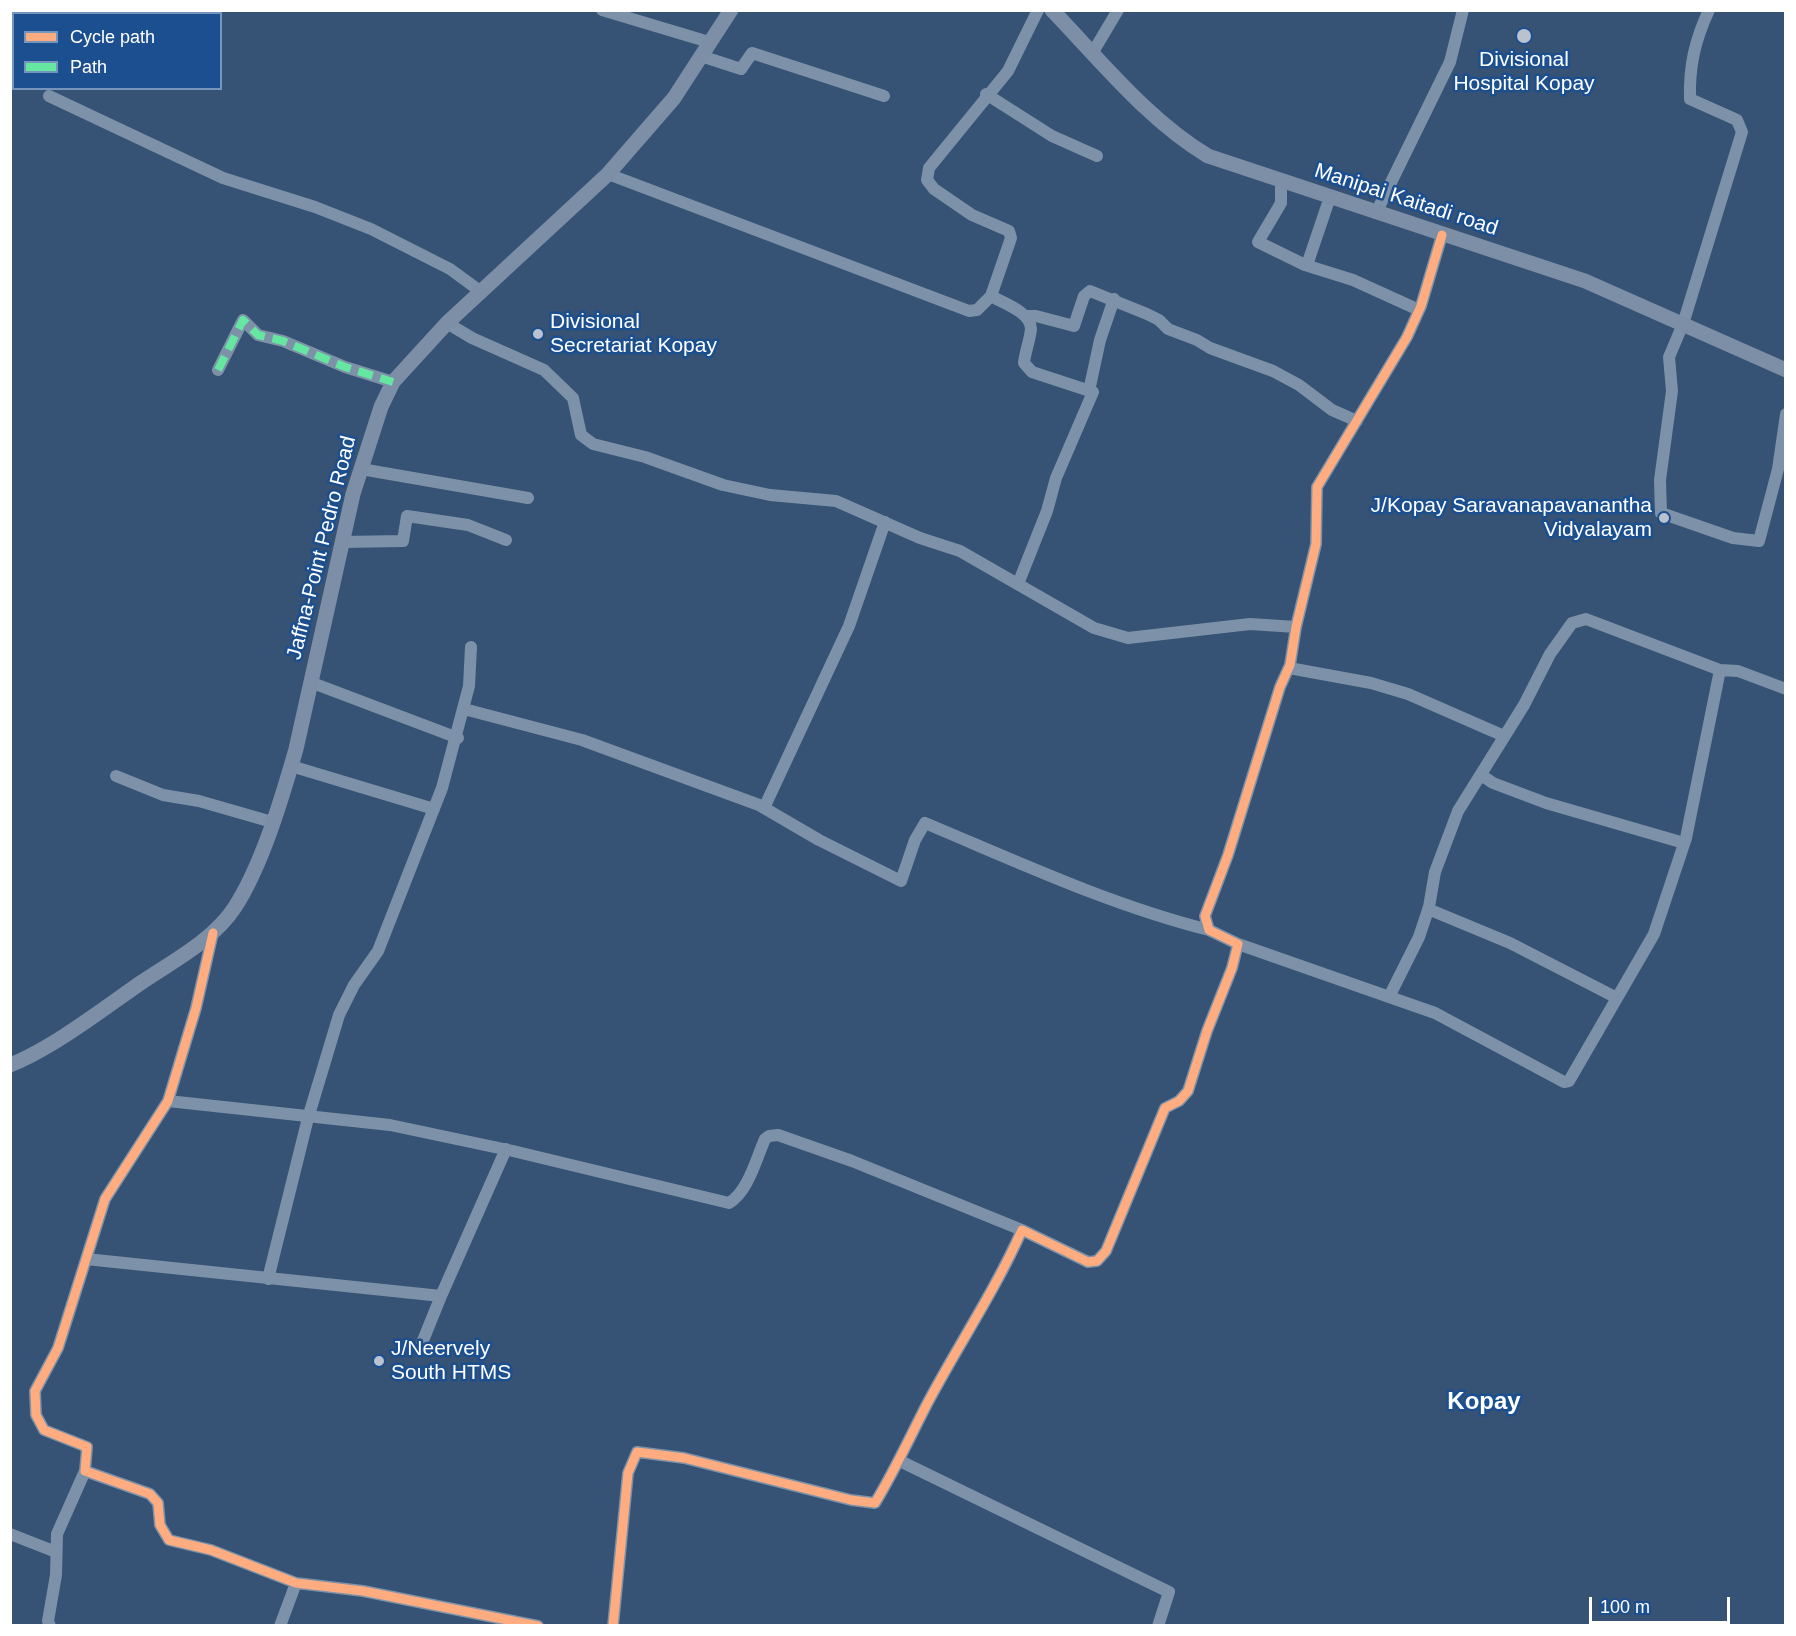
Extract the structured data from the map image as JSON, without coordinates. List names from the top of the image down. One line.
{"streets":{"main road":["Manipai Kaitadi road","Jaffna-Point Pedro Road"]},"districts":["Kopay"],"places":["Divisional Hospital Kopay","Divisional Secretariat Kopay","J/Kopay Saravanapavanantha Vidyalayam","J/Neervely South HTMS"],"legend":["Cycle path","Path"],"scale_bar":"100 m"}
